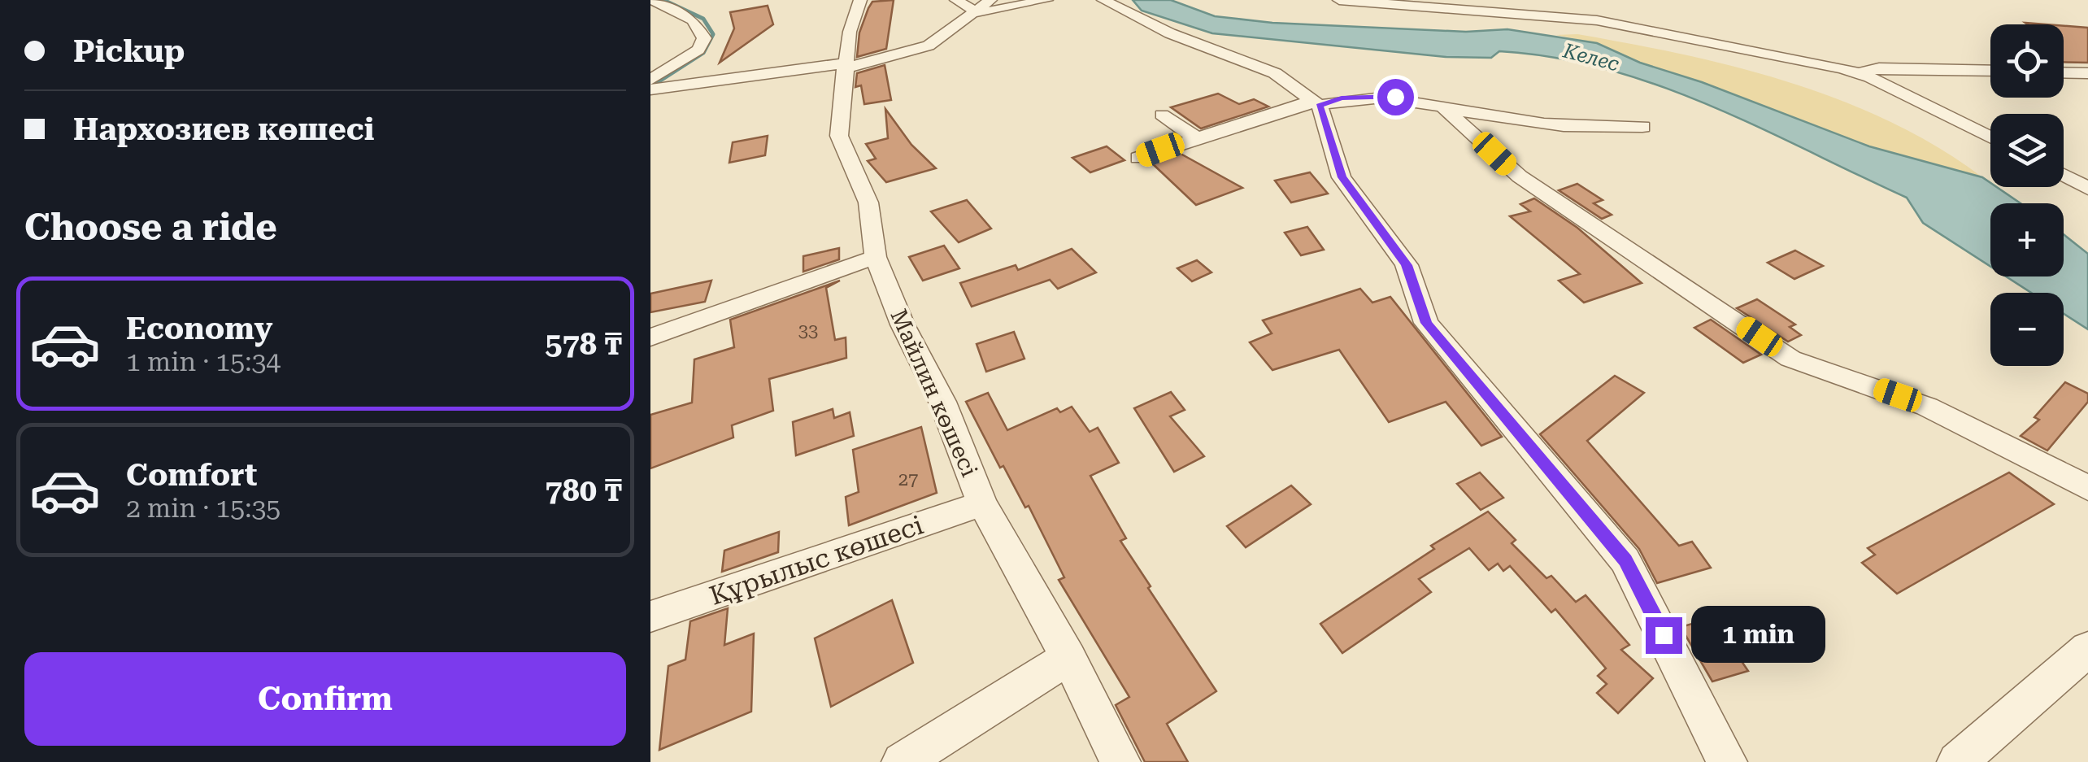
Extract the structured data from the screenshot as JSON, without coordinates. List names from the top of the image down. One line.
{"streets":{"street":["Майлин көшесі","Құрылыс көшесі"]},"crossings":[["Майлин көшесі","Құрылыс көшесі"]],"water":["Келес"],"house_numbers":["33","27"],"page":{"banner":["Pickup","Нархозиев көшесі"],"map_buttons":["+","−"],"heading":"Choose a ride","list":[{"name":"Economy","note":"1 min · 15:34","value":"578 ₸"},{"name":"Comfort","note":"2 min · 15:35","value":"780 ₸"}],"bubble":"1 min","buttons":"Confirm"}}
